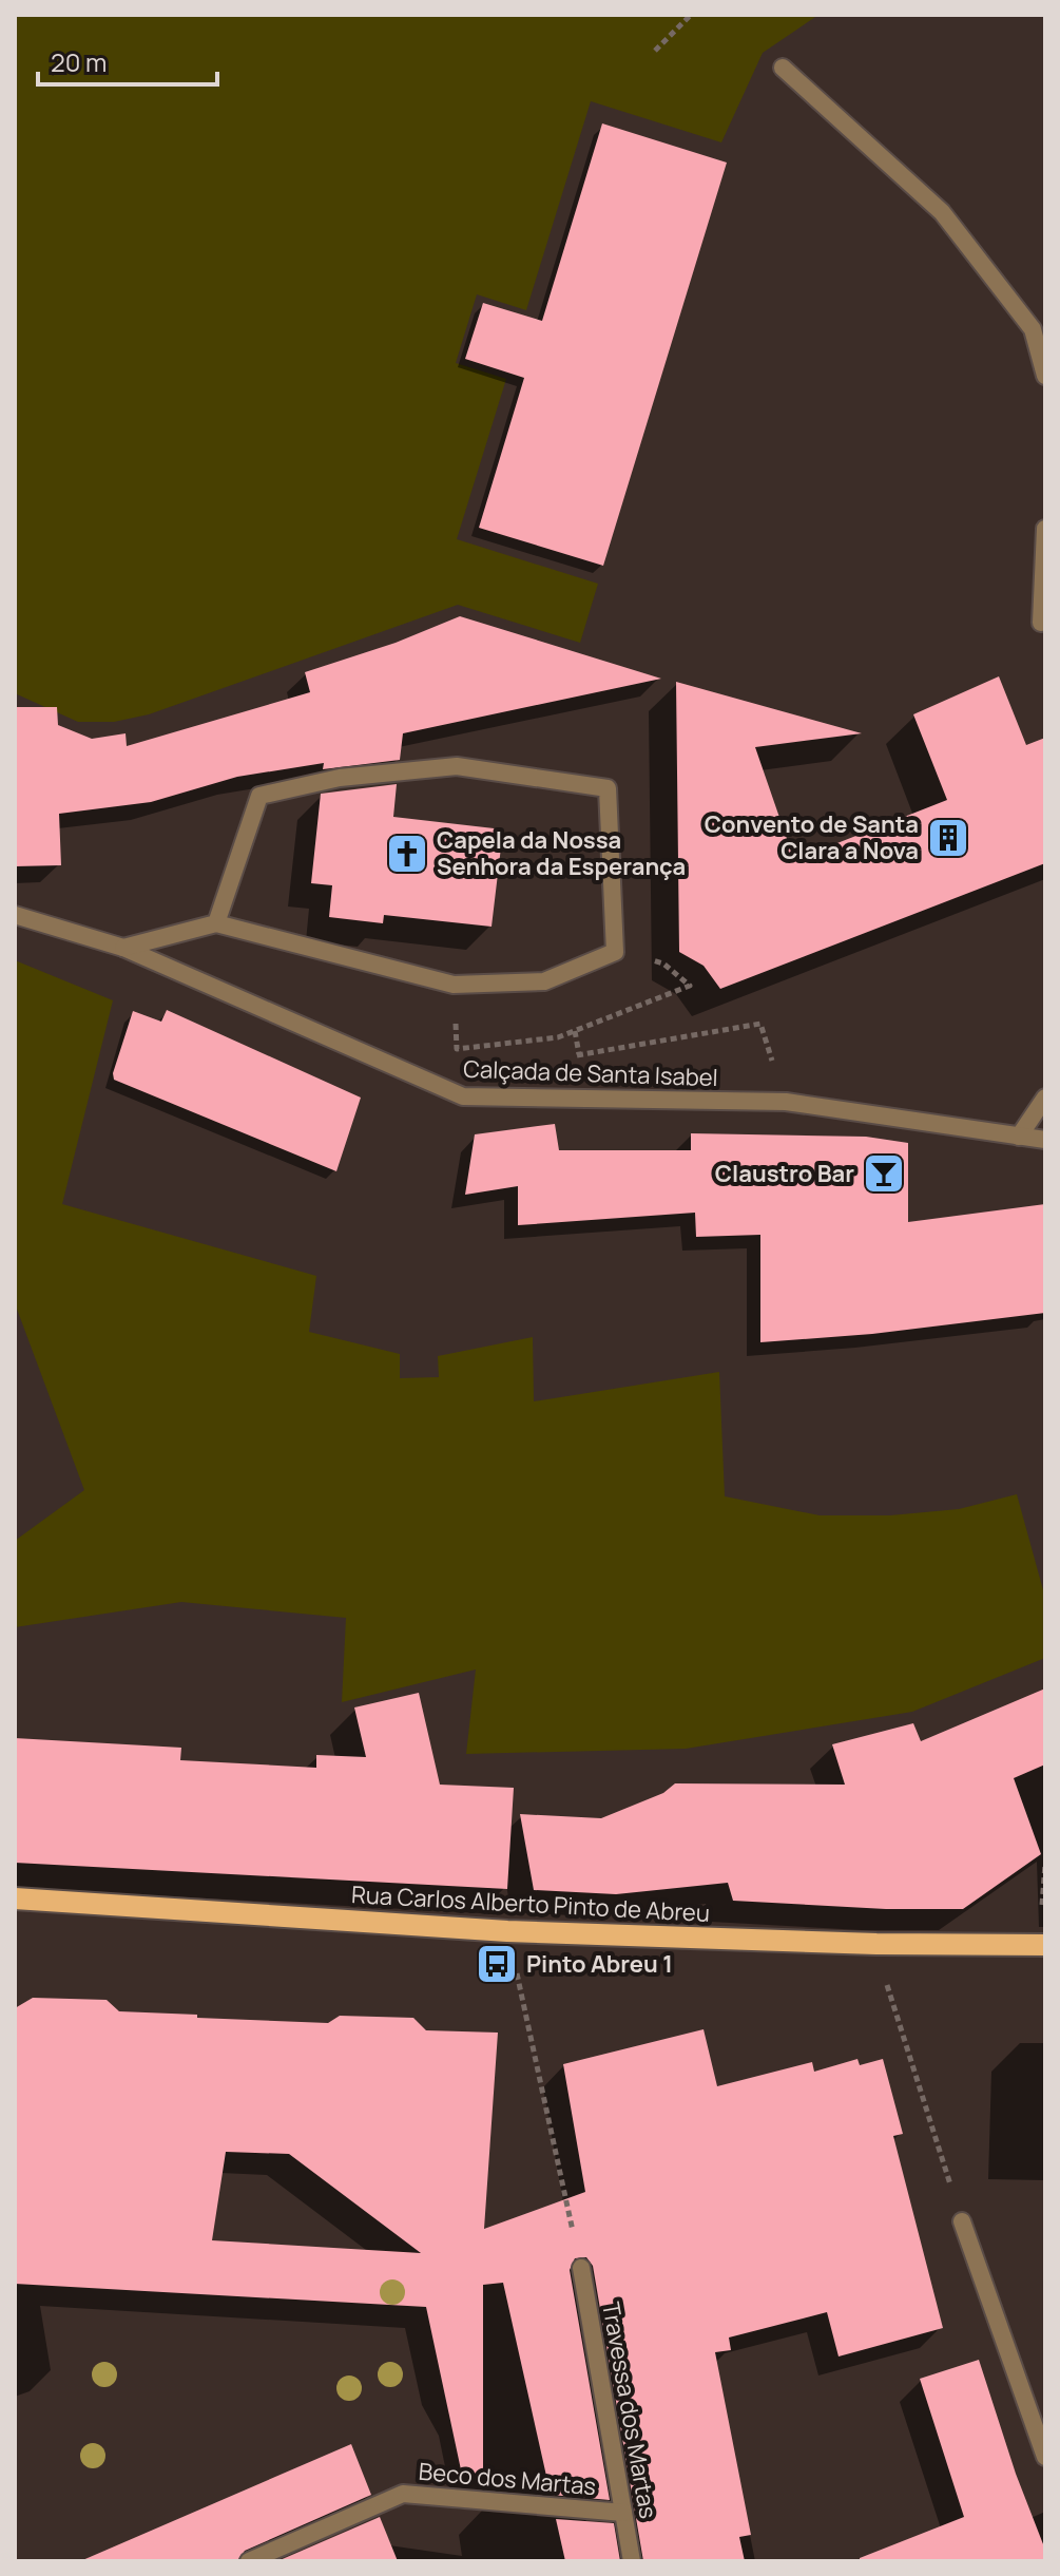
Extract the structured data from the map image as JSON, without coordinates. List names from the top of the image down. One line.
{"streets":{"main road":["Rua Carlos Alberto Pinto de Abreu"],"street":["Calçada de Santa Isabel","Travessa dos Martas","Beco dos Martas"]},"crossings":[["Travessa dos Martas","Beco dos Martas"]],"places":{"building":["Convento de Santa Clara a Nova"],"church":["Capela da Nossa Senhora da Esperança"],"bar":["Claustro Bar"],"bus stop":["Pinto Abreu 1"]},"scale_bar":"20 m"}
